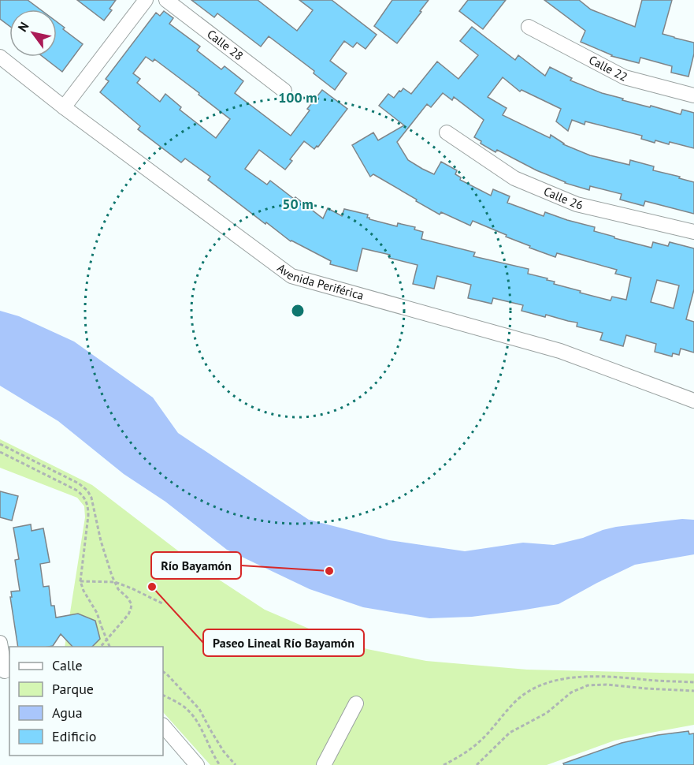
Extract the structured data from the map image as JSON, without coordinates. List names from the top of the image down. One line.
{"streets":{"street":["Calle 28","Calle 22","Calle 26","Avenida Periférica"]},"places":["Río Bayamón","Paseo Lineal Río Bayamón"],"legend":["Calle","Parque","Agua","Edificio"],"north":"top left","rings":["100 m","50 m"]}
